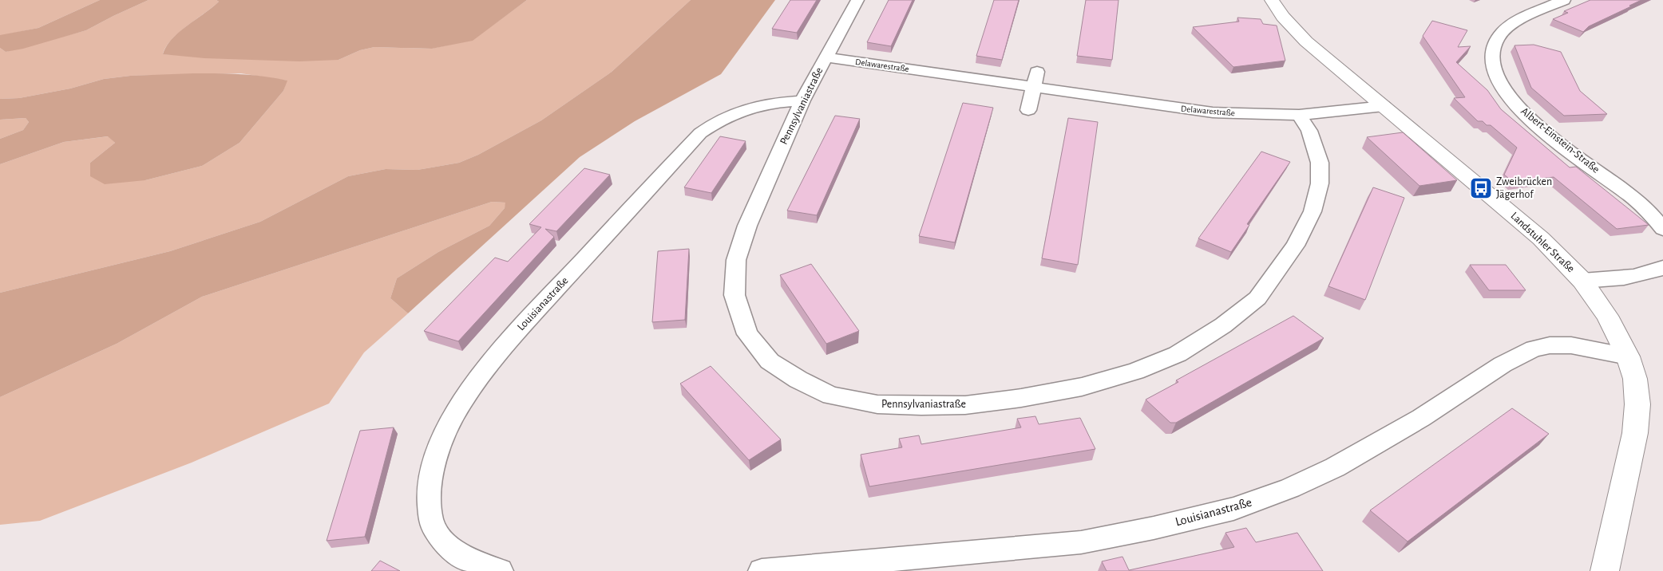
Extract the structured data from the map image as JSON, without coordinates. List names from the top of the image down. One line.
{"streets":{"street":["Delawarestraße","Pennsylvaniastraße","Albert-Einstein-Straße","Landstuhler Straße","Louisianastraße"]},"crossings":[["Delawarestraße","Pennsylvaniastraße"],["Delawarestraße","Landstuhler Straße"],["Pennsylvaniastraße","Louisianastraße"],["Landstuhler Straße","Louisianastraße"]],"places":{"bus stop":["Zweibrücken Jägerhof"]}}
